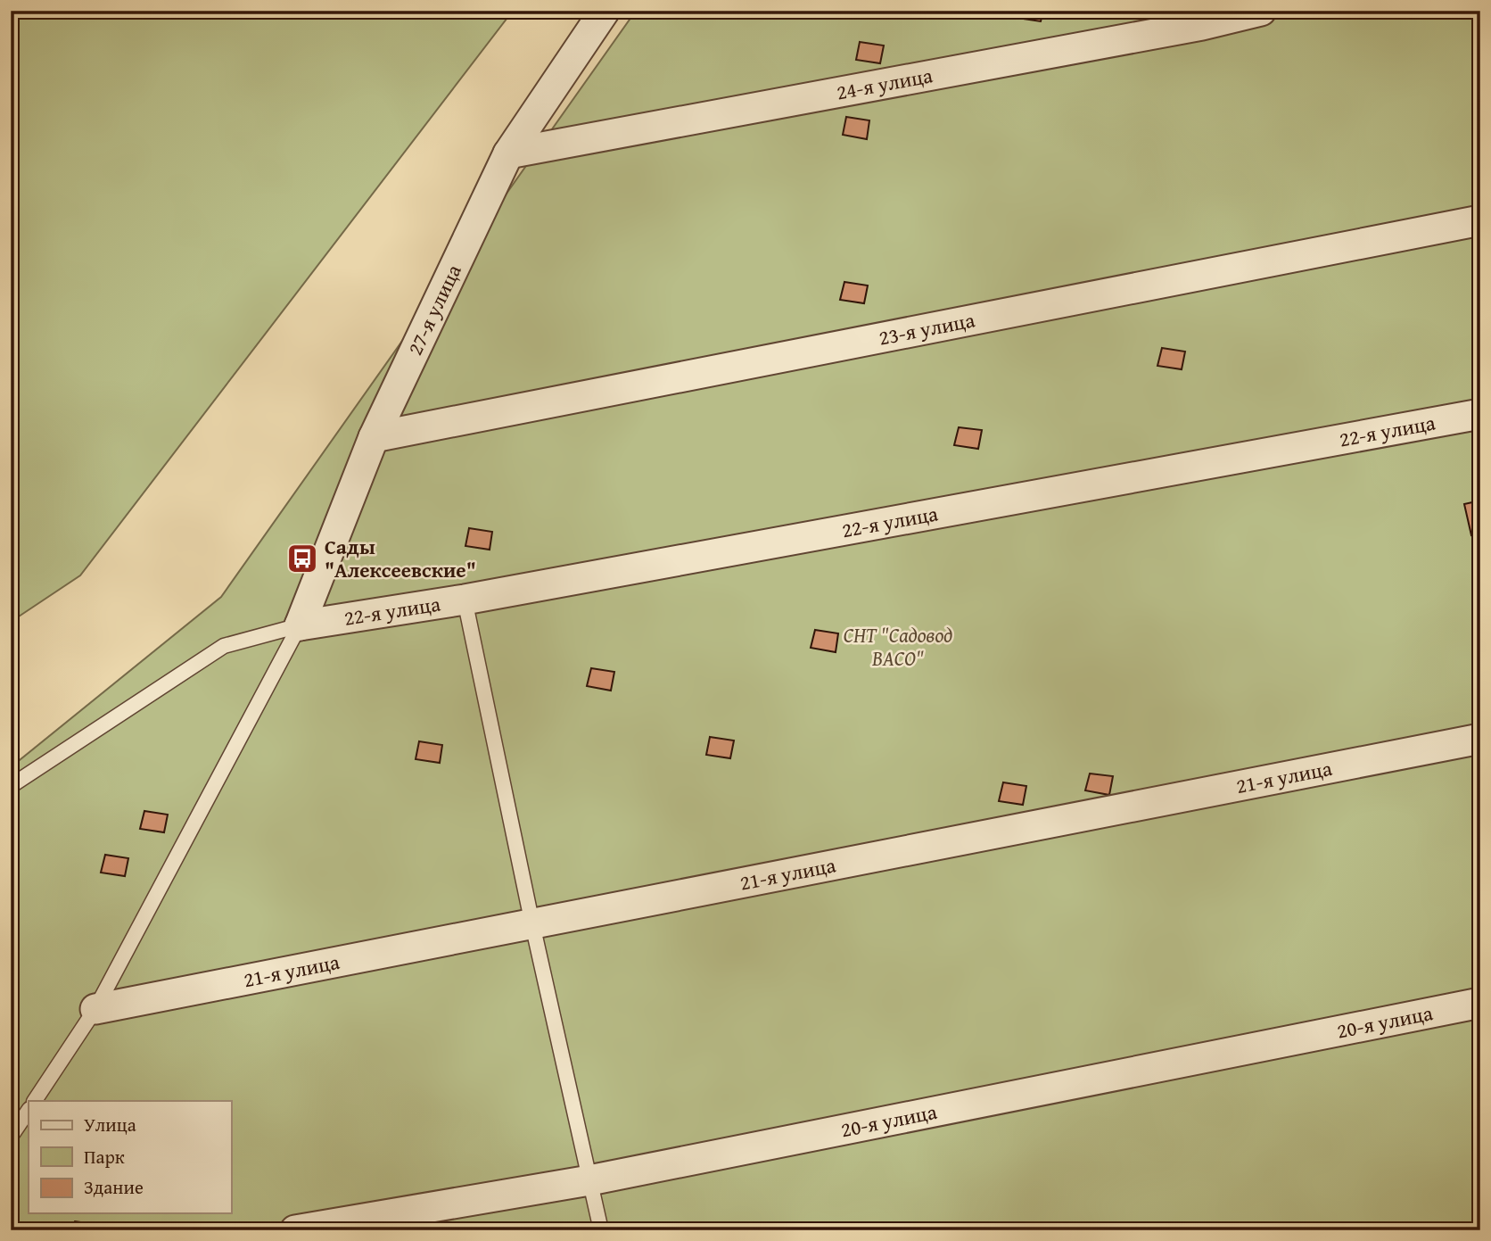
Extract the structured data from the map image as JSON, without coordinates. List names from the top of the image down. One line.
{"streets":{"street":["24-я улица","27-я улица","23-я улица","22-я улица","21-я улица","20-я улица"]},"crossings":[["24-я улица","27-я улица"],["27-я улица","23-я улица"],["27-я улица","22-я улица"]],"parks":["СНТ \"Садовод ВАСО\""],"places":{"bus stop":["Сады \"Алексеевские\""]},"legend":["Улица","Парк","Здание"]}
